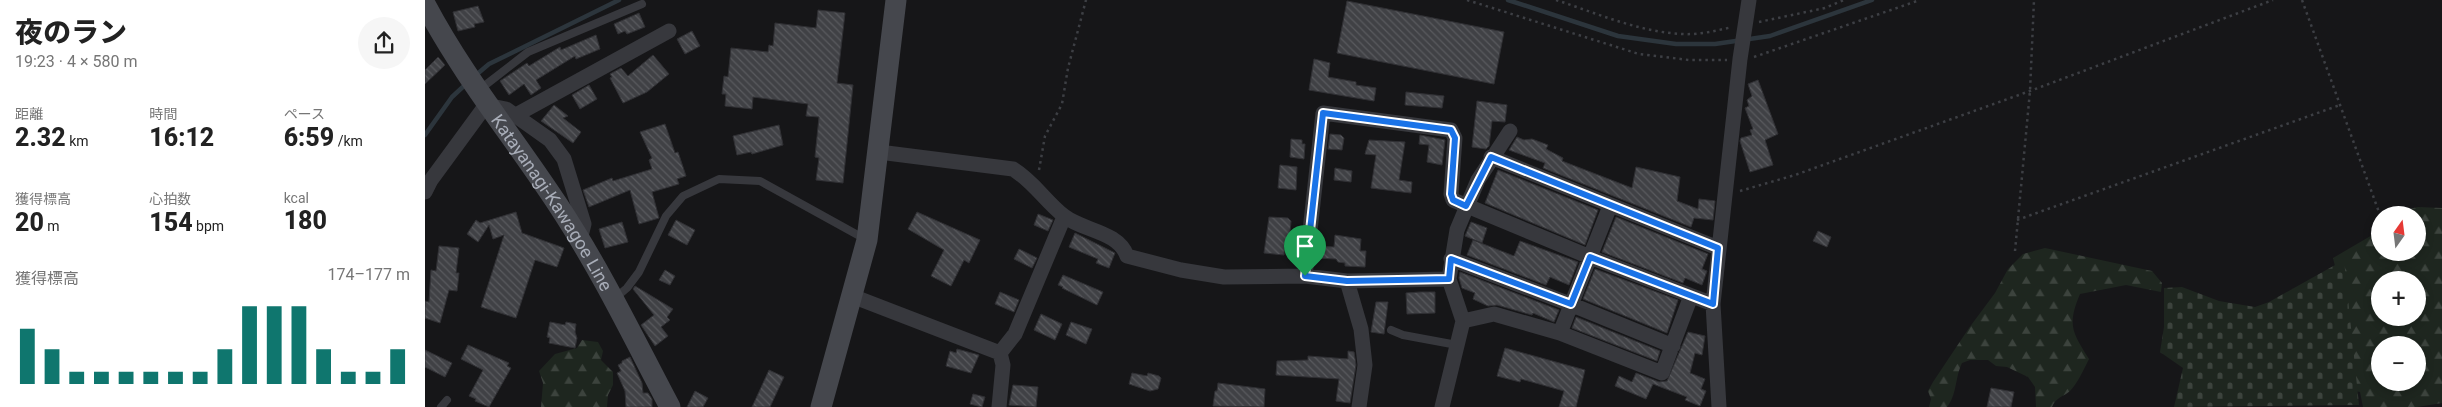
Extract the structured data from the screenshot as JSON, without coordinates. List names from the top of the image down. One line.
{"streets":{"main road":["Katayanagi-Kawagoe Line"]},"north":"top","page":{"heading":["夜のラン","19:23 · 4 × 580 m"],"stats":[["距離","2.32 km"],["時間","16:12"],["ペース","6:59 /km"],["獲得標高","20 m"],["心拍数","154 bpm"],["kcal","180"]],"map_buttons":["+","−"],"chart":["獲得標高","174–177 m"]}}
